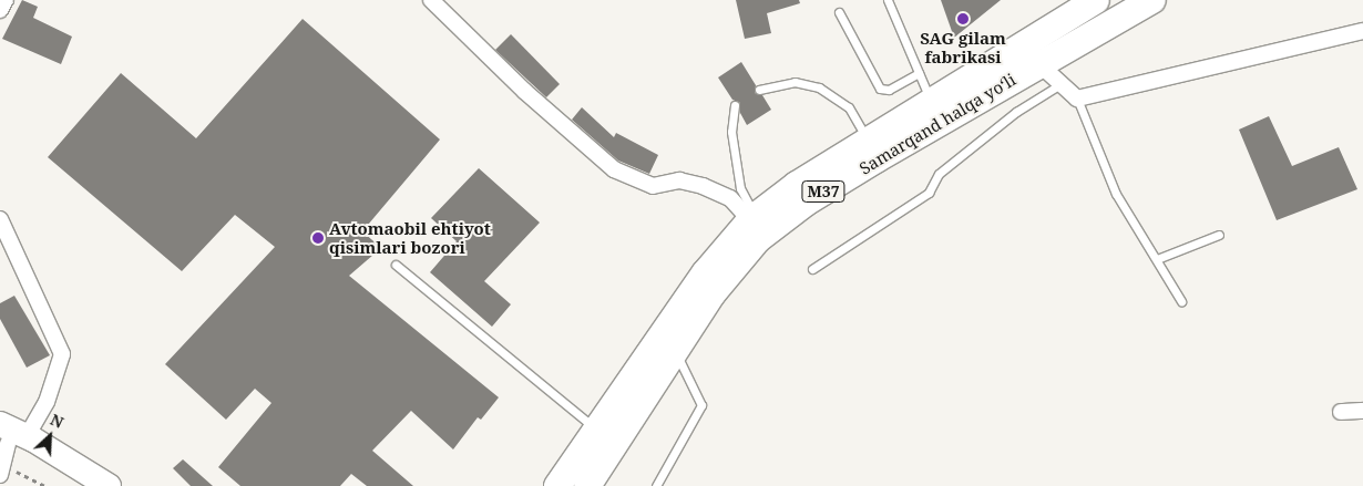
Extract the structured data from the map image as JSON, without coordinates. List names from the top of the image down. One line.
{"streets":{"highway":["Samarqand halqa yoʻli","M37"]},"places":["SAG gilam fabrikasi","Avtomaobil ehtiyot qisimlari bozori"],"north":"top right"}
